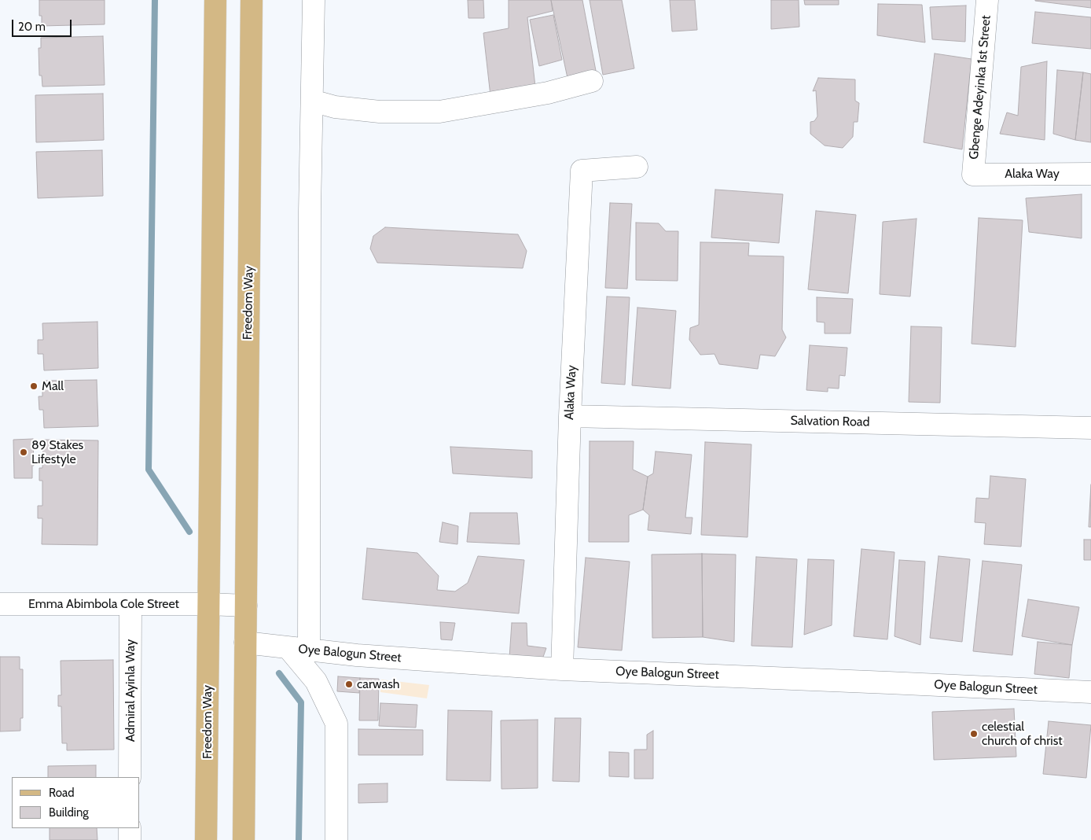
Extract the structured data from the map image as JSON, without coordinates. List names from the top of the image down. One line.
{"streets":{"main road":["Freedom Way"],"street":["Gbenge Adeyinka 1st Street","Alaka Way","Salvation Road","Emma Abimbola Cole Street","Oye Balogun Street","Admiral Ayinla Way"]},"crossings":[["Gbenge Adeyinka 1st Street","Alaka Way"],["Alaka Way","Salvation Road"],["Alaka Way","Oye Balogun Street"],["Freedom Way","Emma Abimbola Cole Street"],["Freedom Way","Oye Balogun Street"],["Emma Abimbola Cole Street","Admiral Ayinla Way"]],"places":["Mall","89 Stakes Lifestyle","carwash","celestial church of christ"],"legend":["Road","Building"],"scale_bar":"20 m"}
